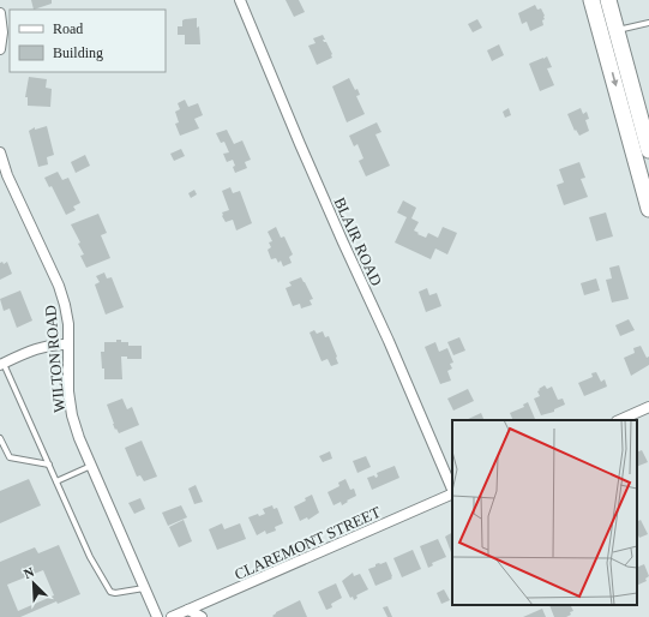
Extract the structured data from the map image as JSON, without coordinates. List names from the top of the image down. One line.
{"streets":{"street":["BLAIR ROAD","WILTON ROAD","CLAREMONT STREET"]},"legend":["Road","Building"],"north":"top left"}
